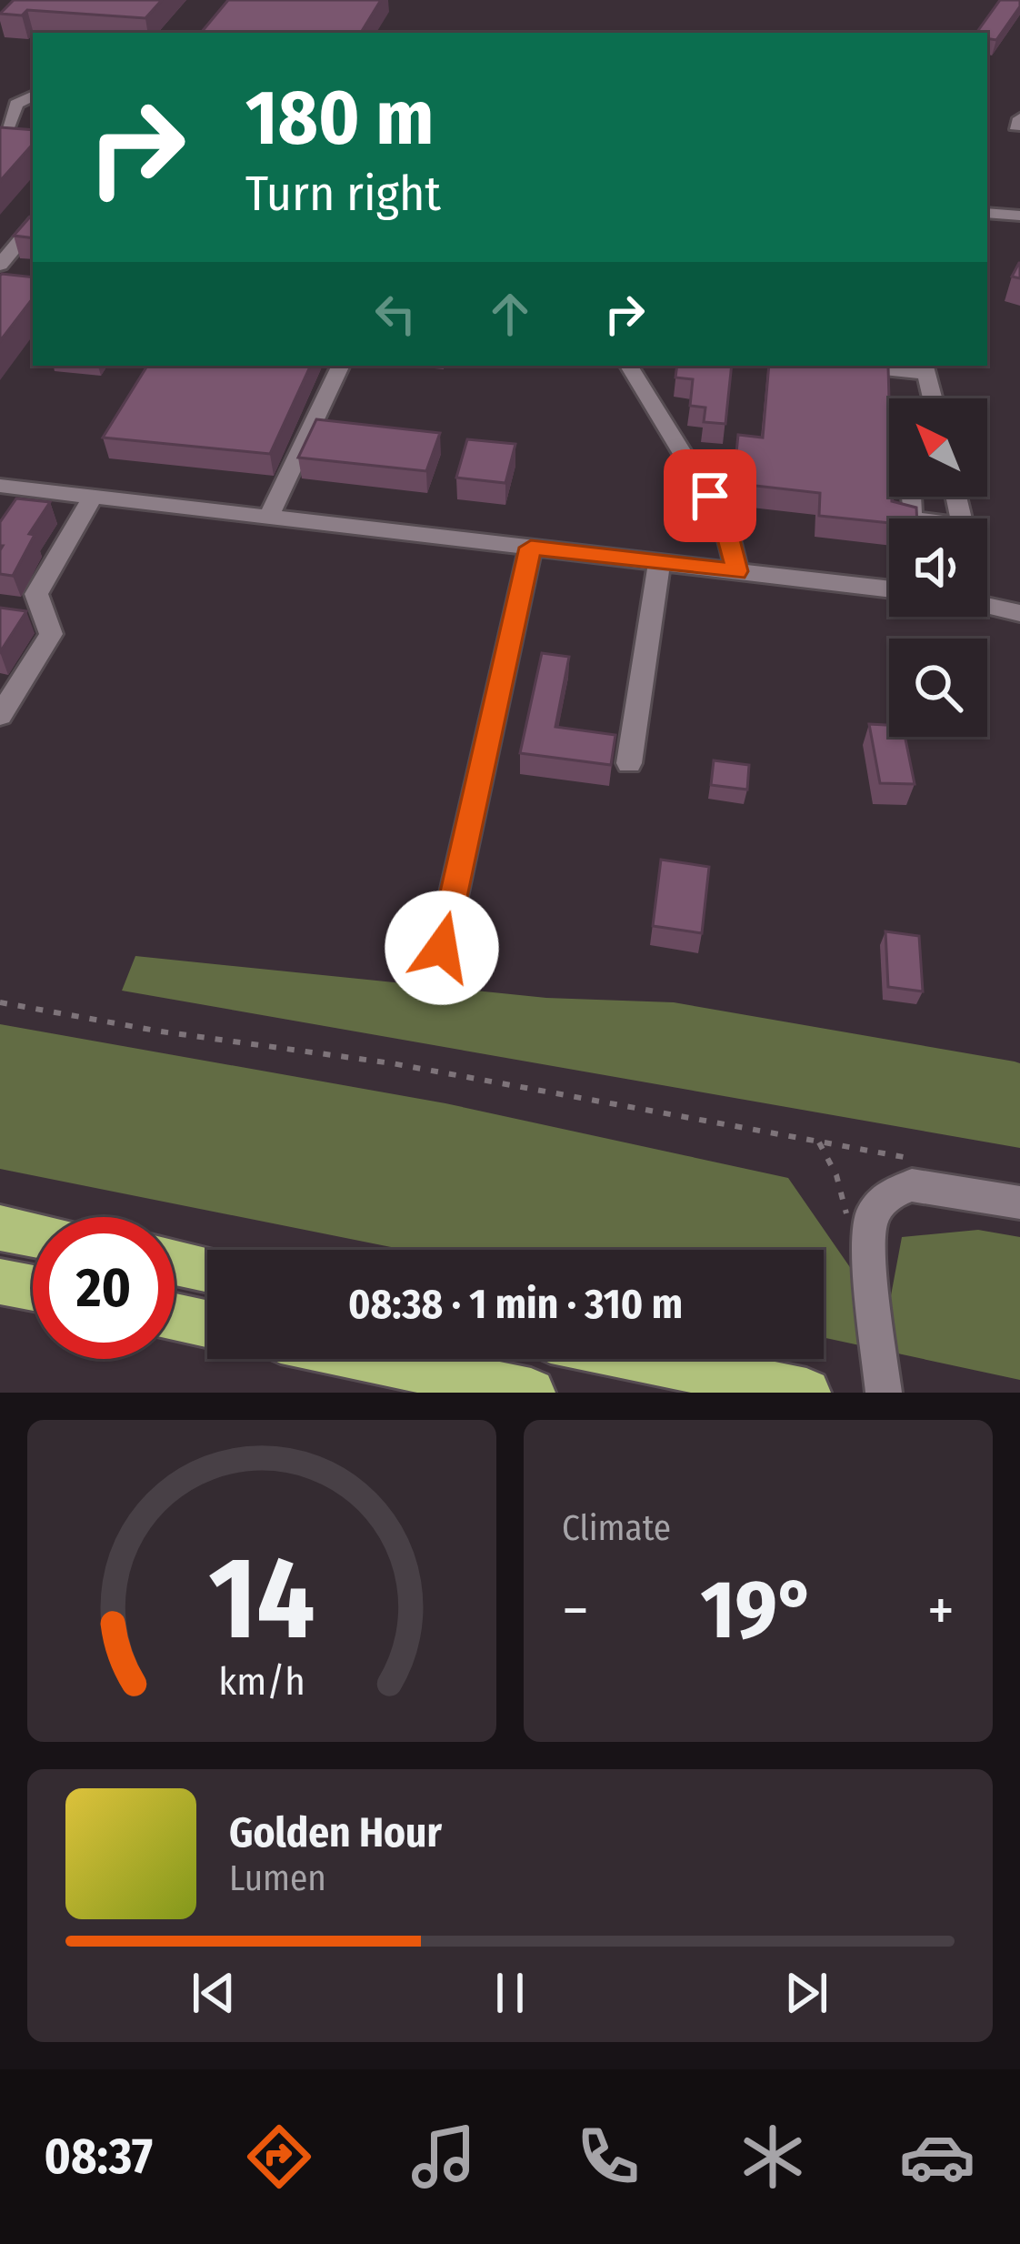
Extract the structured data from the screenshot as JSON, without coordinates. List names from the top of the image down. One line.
{"north":"top left","page":{"turn":["180 m","Turn right"],"limit":"20","trip":"08:38 · 1 min · 310 m","tile":"Climate","heat":["−","19°","+"],"song":["Golden Hour","Lumen"],"tabs":"08:37","gauge":["14","km/h"]}}
